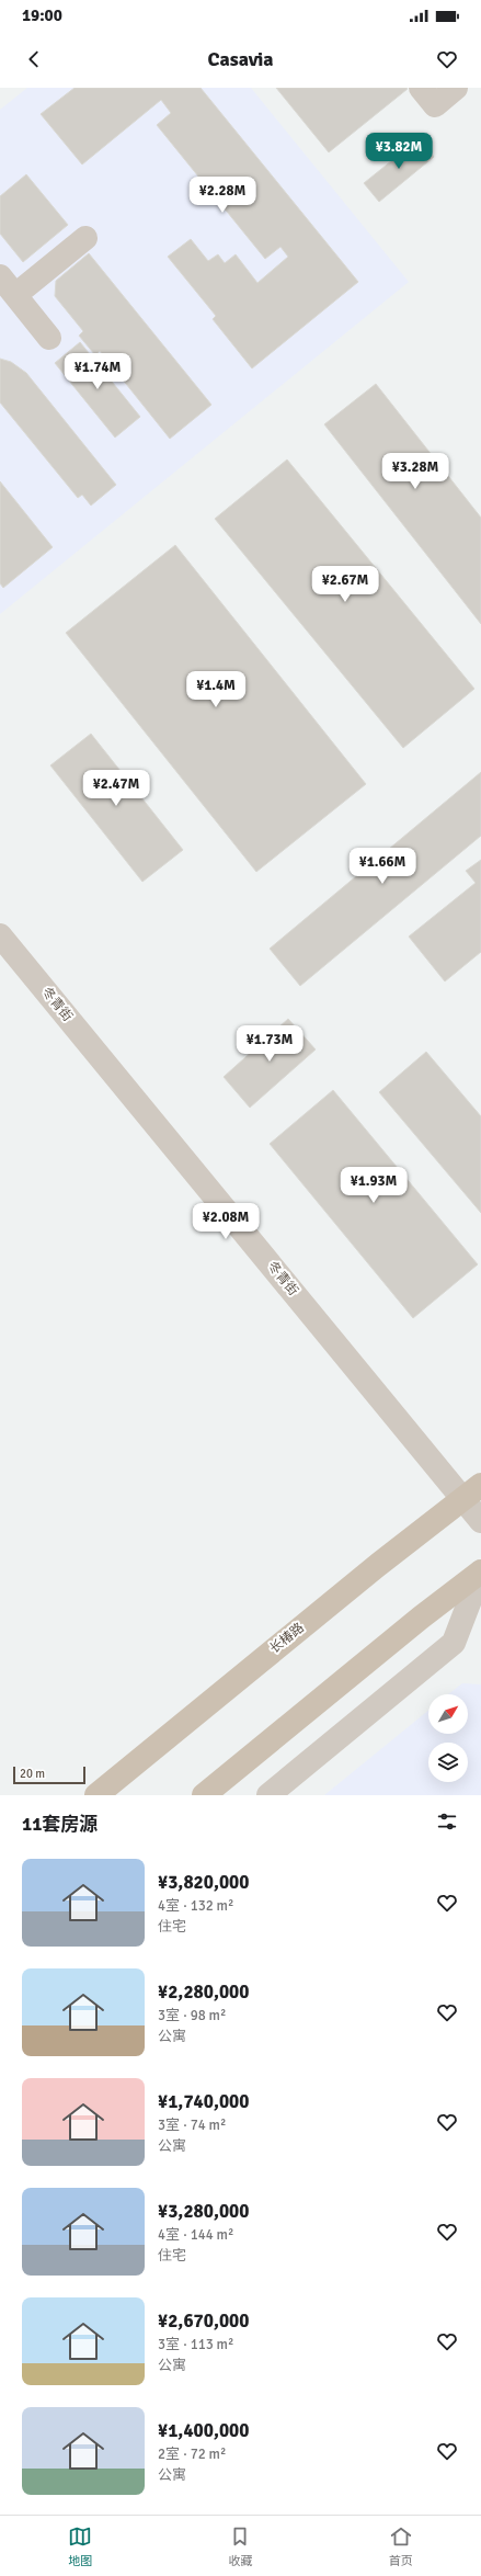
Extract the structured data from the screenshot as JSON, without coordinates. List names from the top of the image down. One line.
{"streets":{"main road":["长椿路"],"street":["冬青街"]},"crossings":[["冬青街","长椿路"]],"scale_bar":"20 m","north":"top right","page":{"status":"19:00","header":"Casavia","price":["¥3.82M","¥2.28M","¥1.74M","¥3.28M","¥2.67M","¥1.4M","¥2.47M","¥1.66M","¥1.73M","¥1.93M","¥2.08M"],"scale":"20 m","heading":"11套房源","list":[{"name":"¥3,820,000","note":"4室 · 132 m² · 住宅"},{"name":"¥2,280,000","note":"3室 · 98 m² · 公寓"},{"name":"¥1,740,000","note":"3室 · 74 m² · 公寓"},{"name":"¥3,280,000","note":"4室 · 144 m² · 住宅"},{"name":"¥2,670,000","note":"3室 · 113 m² · 公寓"},{"name":"¥1,400,000","note":"2室 · 72 m² · 公寓"}],"tabs":["地图","收藏","首页"]}}
